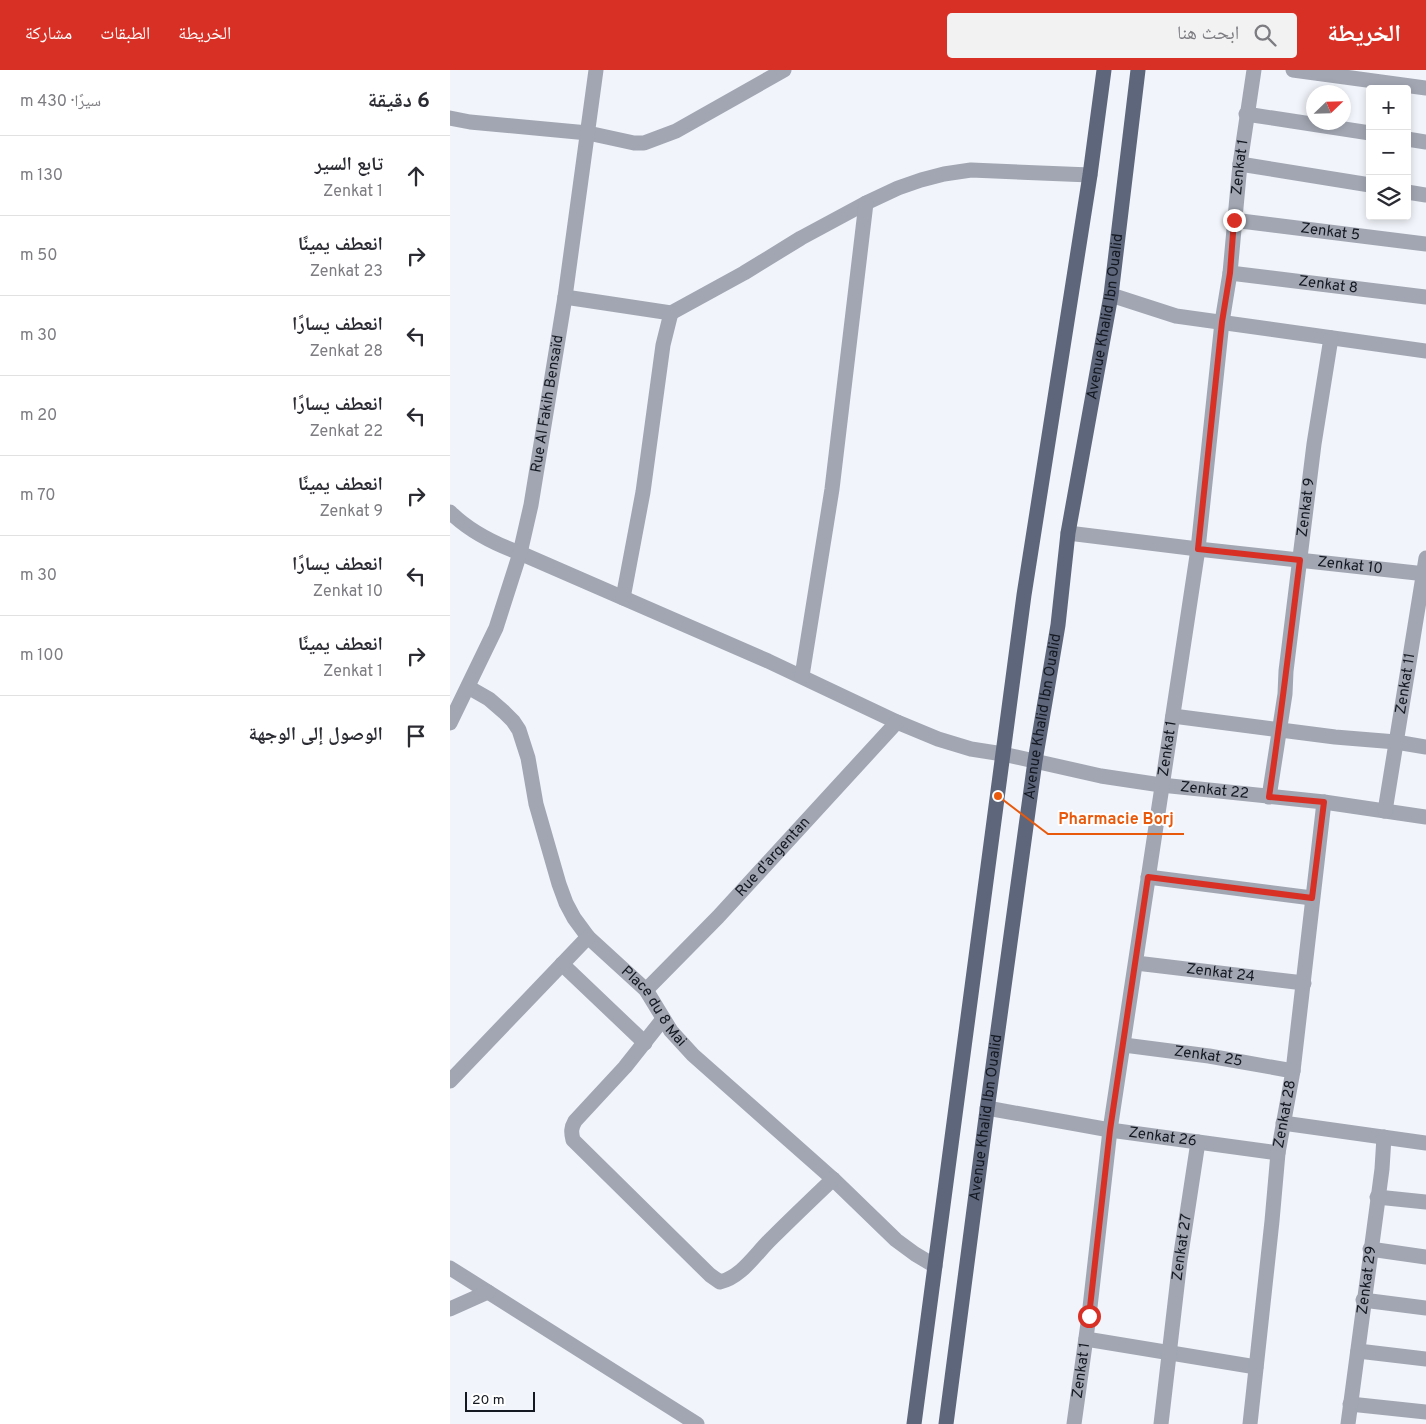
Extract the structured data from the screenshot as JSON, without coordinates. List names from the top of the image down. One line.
{"streets":{"main road":["Avenue Khalid Ibn Oualid"],"street":["Zenkat 1","Zenkat 5","Zenkat 8","Rue Al Fakih Bensaïd","Zenkat 9","Zenkat 10","Zenkat 11","Zenkat 22","Rue d'argentan","Zenkat 24","Place du 8 Mai","Zenkat 25","Zenkat 28","Zenkat 26","Zenkat 27","Zenkat 29"]},"crossings":[["Zenkat 1","Zenkat 5"],["Zenkat 1","Zenkat 8"],["Zenkat 1","Zenkat 10"],["Zenkat 1","Zenkat 22"],["Zenkat 1","Zenkat 24"],["Zenkat 1","Zenkat 25"],["Zenkat 1","Zenkat 26"],["Avenue Khalid Ibn Oualid","Zenkat 10"],["Avenue Khalid Ibn Oualid","Zenkat 22"],["Avenue Khalid Ibn Oualid","Place du 8 Mai"],["Avenue Khalid Ibn Oualid","Zenkat 26"],["Rue Al Fakih Bensaïd","Zenkat 22"],["Rue Al Fakih Bensaïd","Place du 8 Mai"],["Zenkat 9","Zenkat 10"],["Zenkat 9","Zenkat 22"],["Zenkat 10","Zenkat 11"],["Zenkat 11","Zenkat 22"],["Zenkat 22","Rue d'argentan"],["Zenkat 22","Zenkat 28"],["Rue d'argentan","Place du 8 Mai"],["Zenkat 24","Zenkat 28"],["Zenkat 25","Zenkat 28"],["Zenkat 28","Zenkat 26"],["Zenkat 26","Zenkat 27"]],"places":["Pharmacie Borj"],"scale_bar":"20 m","north":"top right","page":{"header":"الخريطة","search":"ابحث هنا","nav":["الخريطة","الطبقات","مشاركة"],"heading":["6 دقيقة","سيرًا · 430 m"],"map_buttons":["+","−"],"list":[["تابع السير","Zenkat 1","130 m"],["انعطف يمينًا","Zenkat 23","50 m"],["انعطف يسارًا","Zenkat 28","30 m"],["انعطف يسارًا","Zenkat 22","20 m"],["انعطف يمينًا","Zenkat 9","70 m"],["انعطف يسارًا","Zenkat 10","30 m"],["انعطف يمينًا","Zenkat 1","100 m"],"الوصول إلى الوجهة"],"scale":"20 m"}}
